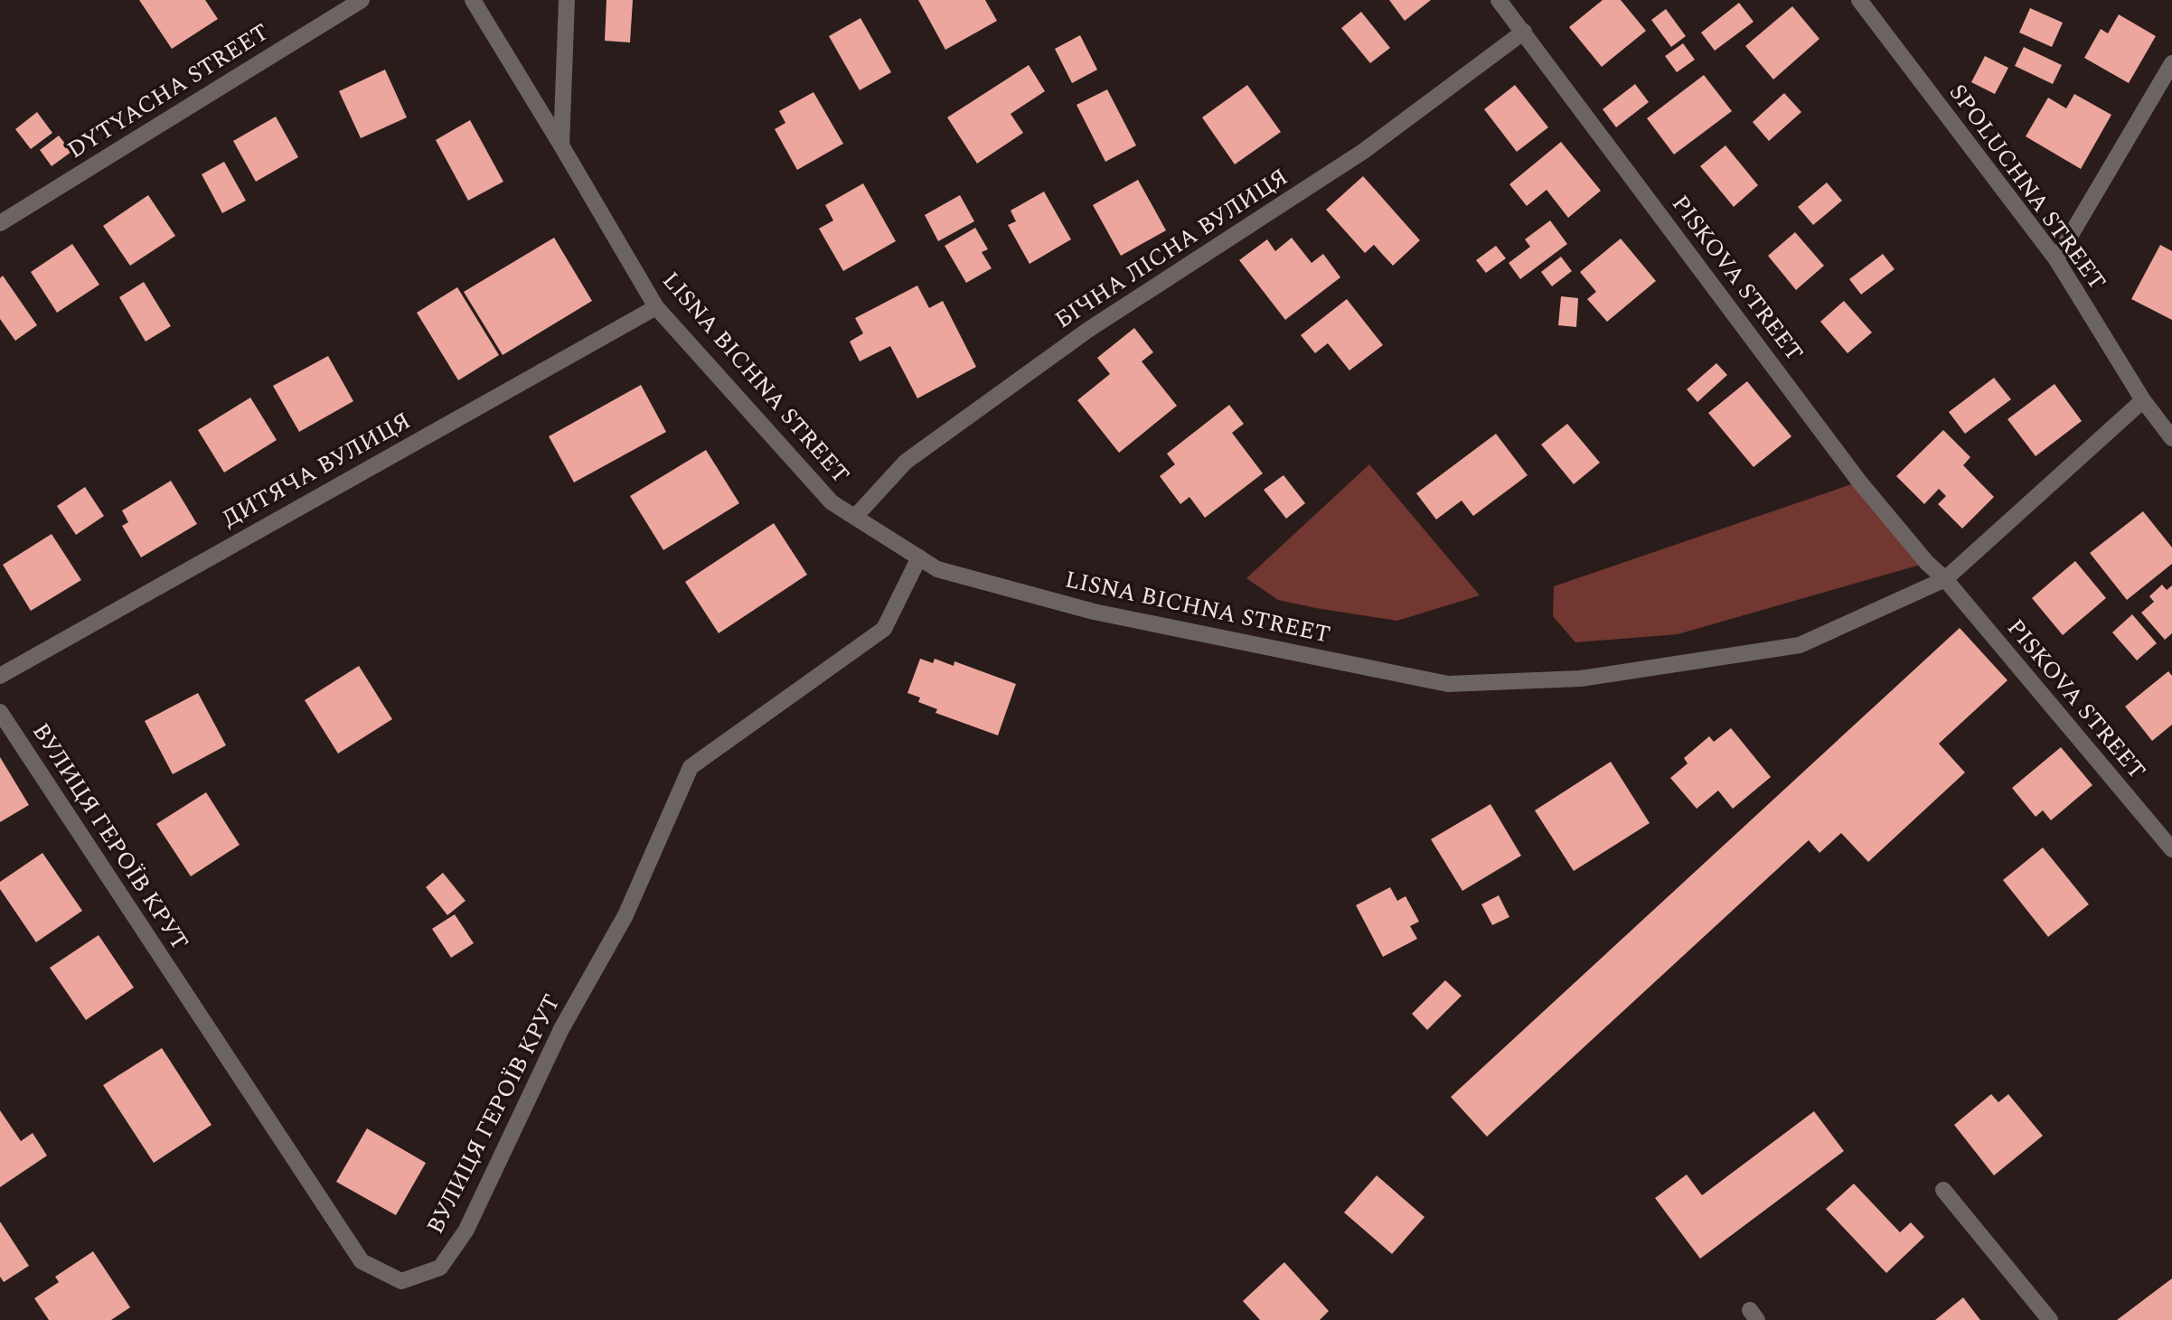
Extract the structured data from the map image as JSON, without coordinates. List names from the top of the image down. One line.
{"streets":{"street":["DYTYACHA STREET","SPOLUCHNA STREET","БІЧНА ЛІСНА ВУЛИЦЯ","PISKOVA STREET","LISNA BICHNA STREET","ДИТЯЧА ВУЛИЦЯ","ВУЛИЦЯ ГЕРОЇВ КРУТ"]},"crossings":[["БІЧНА ЛІСНА ВУЛИЦЯ","PISKOVA STREET"],["БІЧНА ЛІСНА ВУЛИЦЯ","LISNA BICHNA STREET"],["PISKOVA STREET","LISNA BICHNA STREET"],["LISNA BICHNA STREET","ДИТЯЧА ВУЛИЦЯ"],["LISNA BICHNA STREET","ВУЛИЦЯ ГЕРОЇВ КРУТ"]]}
